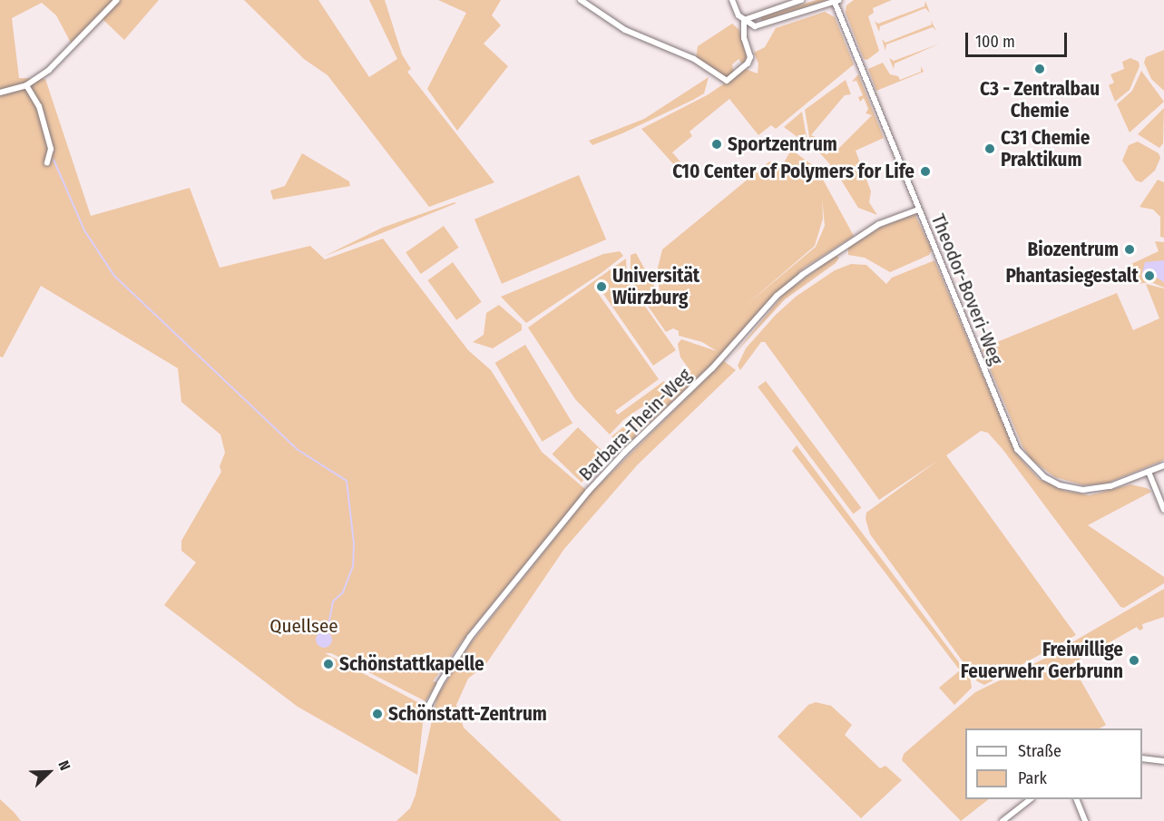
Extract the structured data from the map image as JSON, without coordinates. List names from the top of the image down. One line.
{"streets":{"street":["Theodor-Boveri-Weg","Barbara-Thein-Weg"]},"crossings":[["Theodor-Boveri-Weg","Barbara-Thein-Weg"]],"parks":["Quellsee"],"places":["C3 - Zentralbau Chemie","Sportzentrum","C31 Chemie Praktikum","C10 Center of Polymers for Life","Biozentrum","Phantasiegestalt","Universität Würzburg","Freiwillige Feuerwehr Gerbrunn","Schönstattkapelle","Schönstatt-Zentrum"],"legend":["Straße","Park"],"scale_bar":"100 m","north":"top right"}
